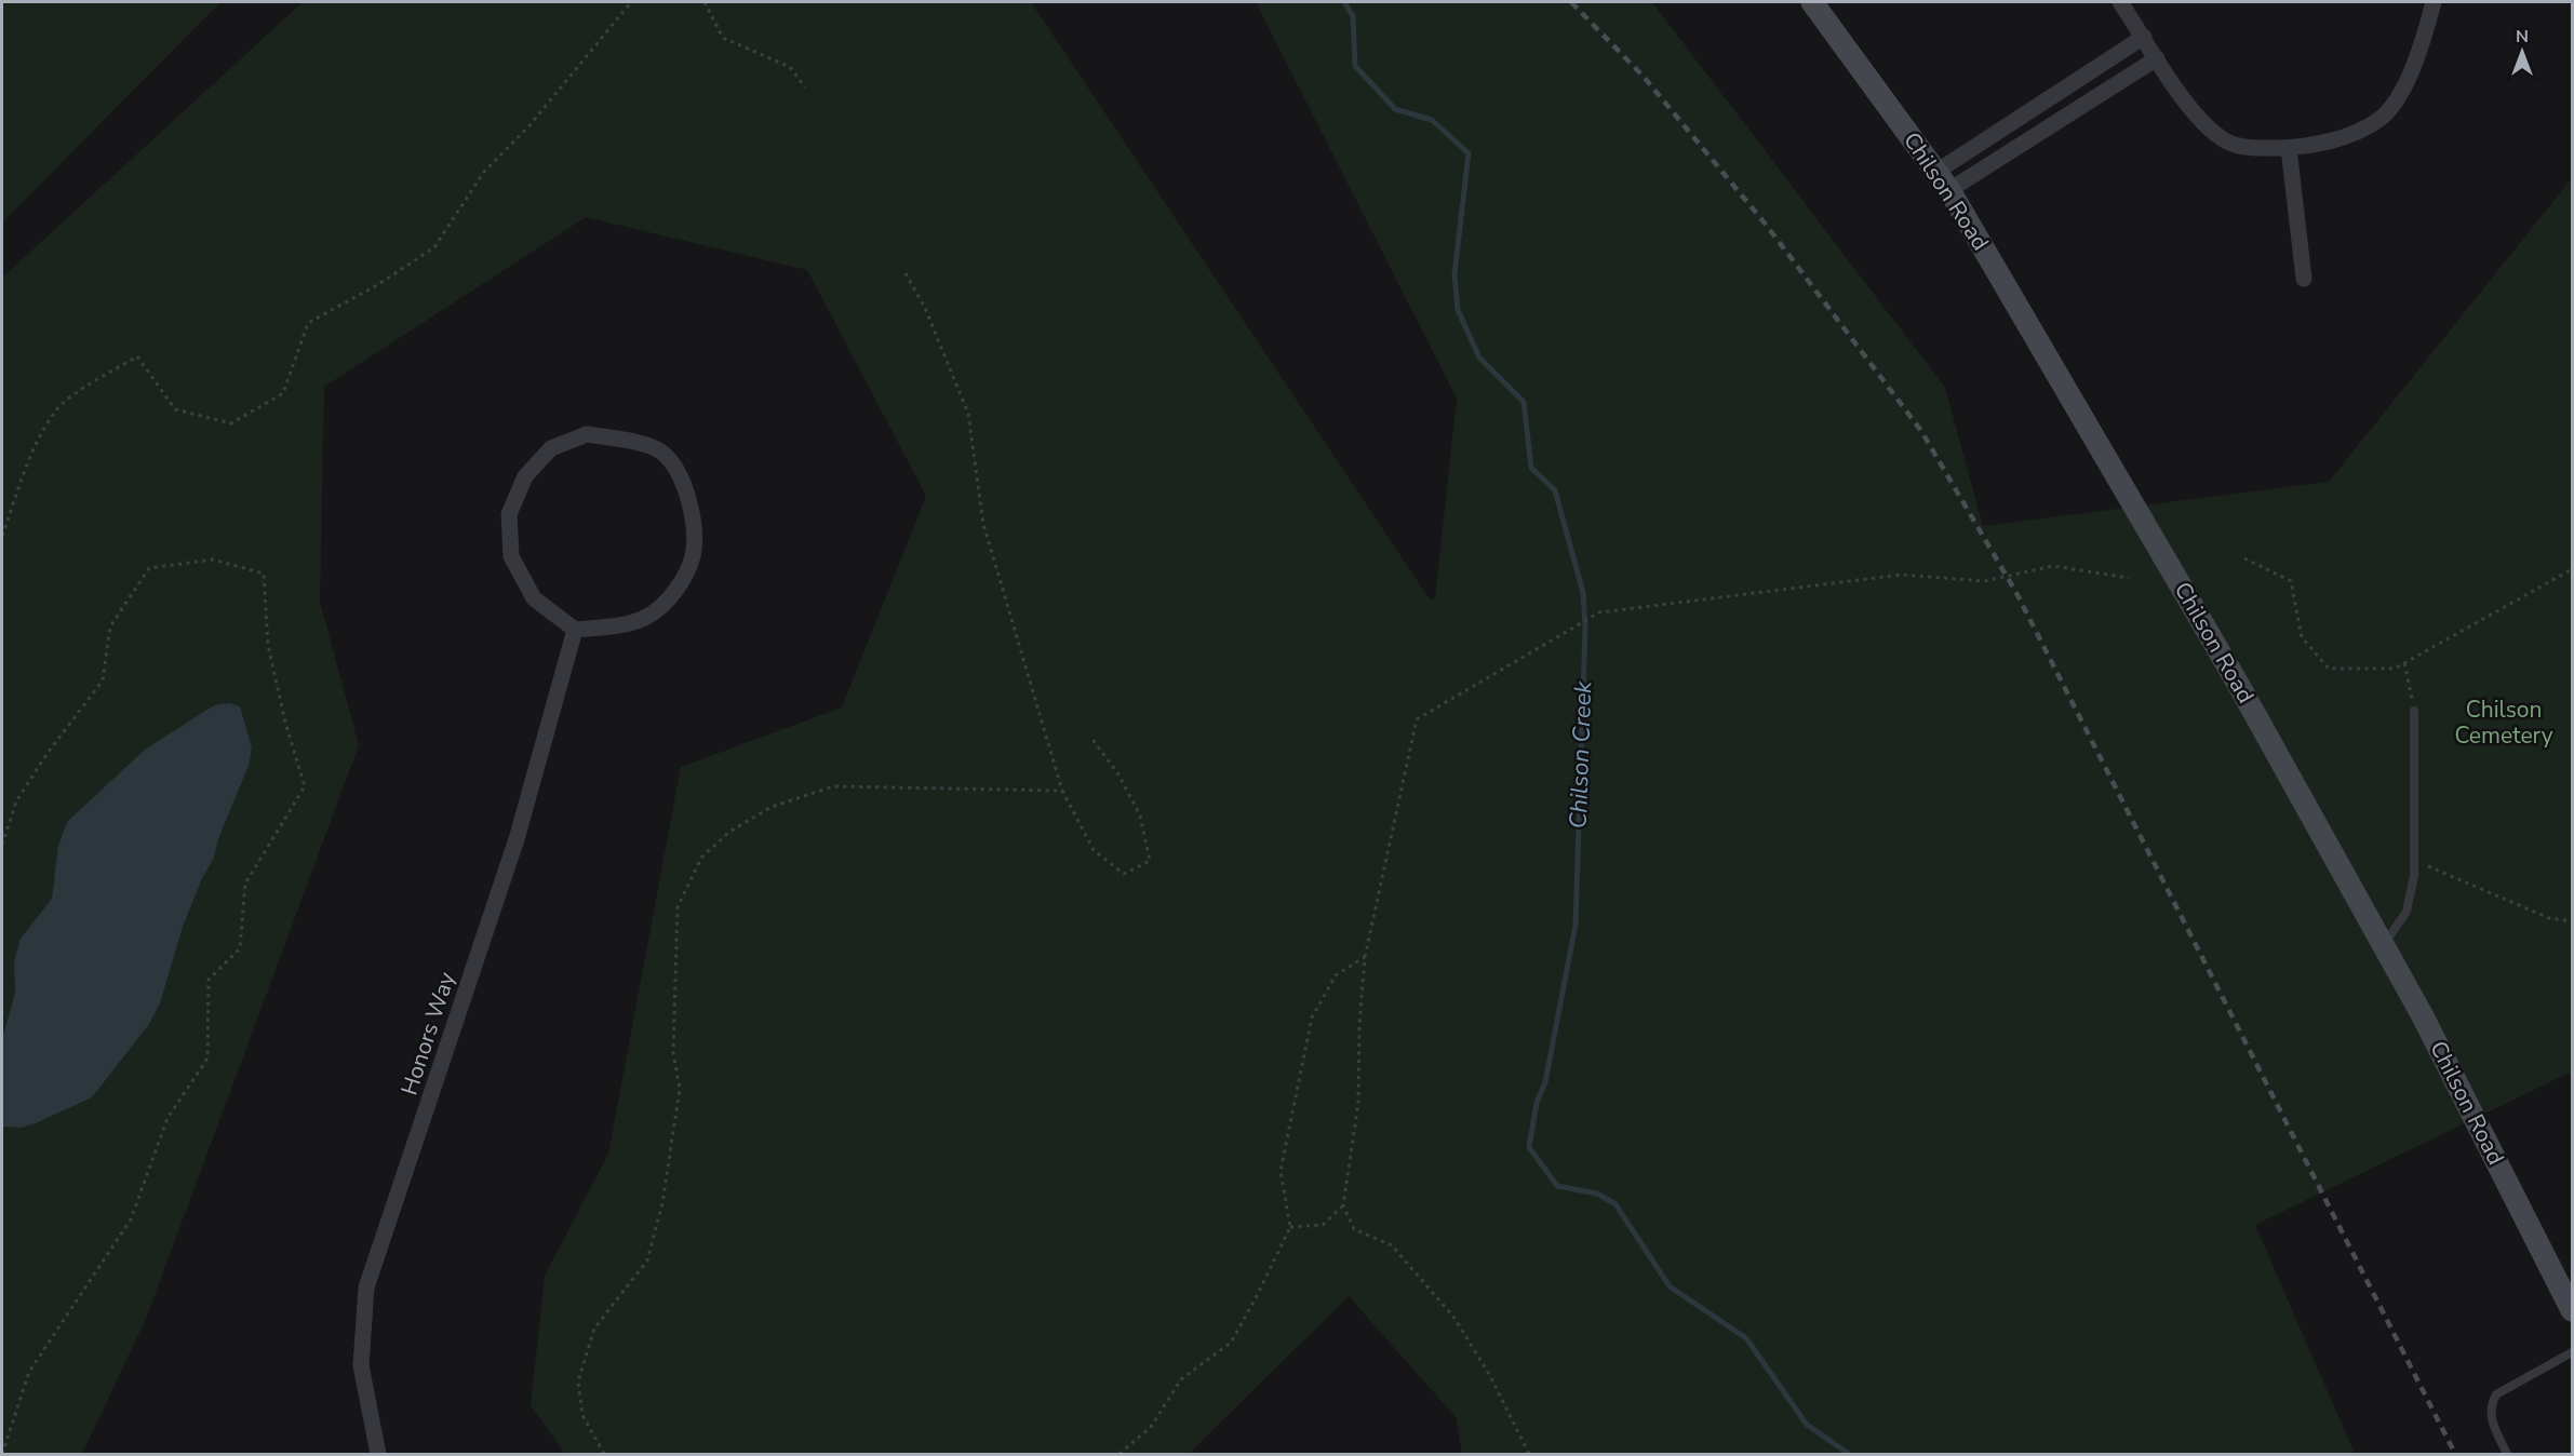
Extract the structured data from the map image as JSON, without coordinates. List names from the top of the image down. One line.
{"streets":{"main road":["Chilson Road"],"street":["Honors Way"]},"water":["Chilson Creek"],"parks":["Chilson Cemetery"],"north":"top"}
